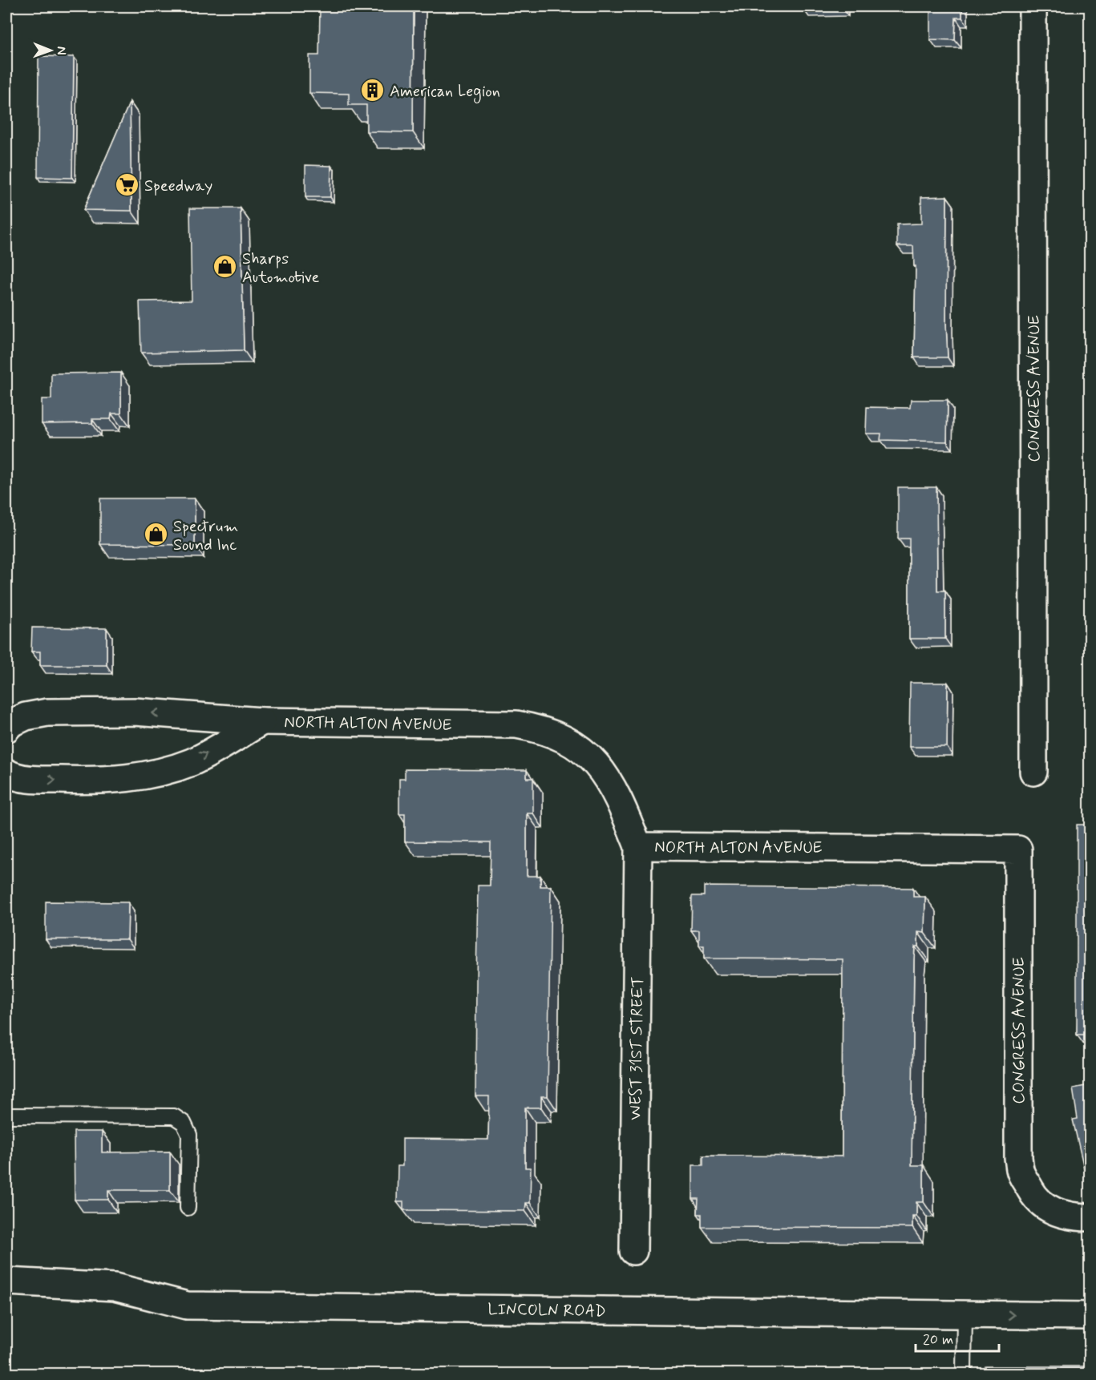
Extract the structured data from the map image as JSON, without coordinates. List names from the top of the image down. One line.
{"streets":{"street":["CONGRESS AVENUE","NORTH ALTON AVENUE","WEST 31ST STREET","LINCOLN ROAD"]},"crossings":[["CONGRESS AVENUE","NORTH ALTON AVENUE"],["NORTH ALTON AVENUE","WEST 31ST STREET"]],"places":{"building":["American Legion"],"supermarket":["Speedway"],"shop":["Sharps Automotive","Spectrum Sound Inc"]},"scale_bar":"20 m","north":"right"}
